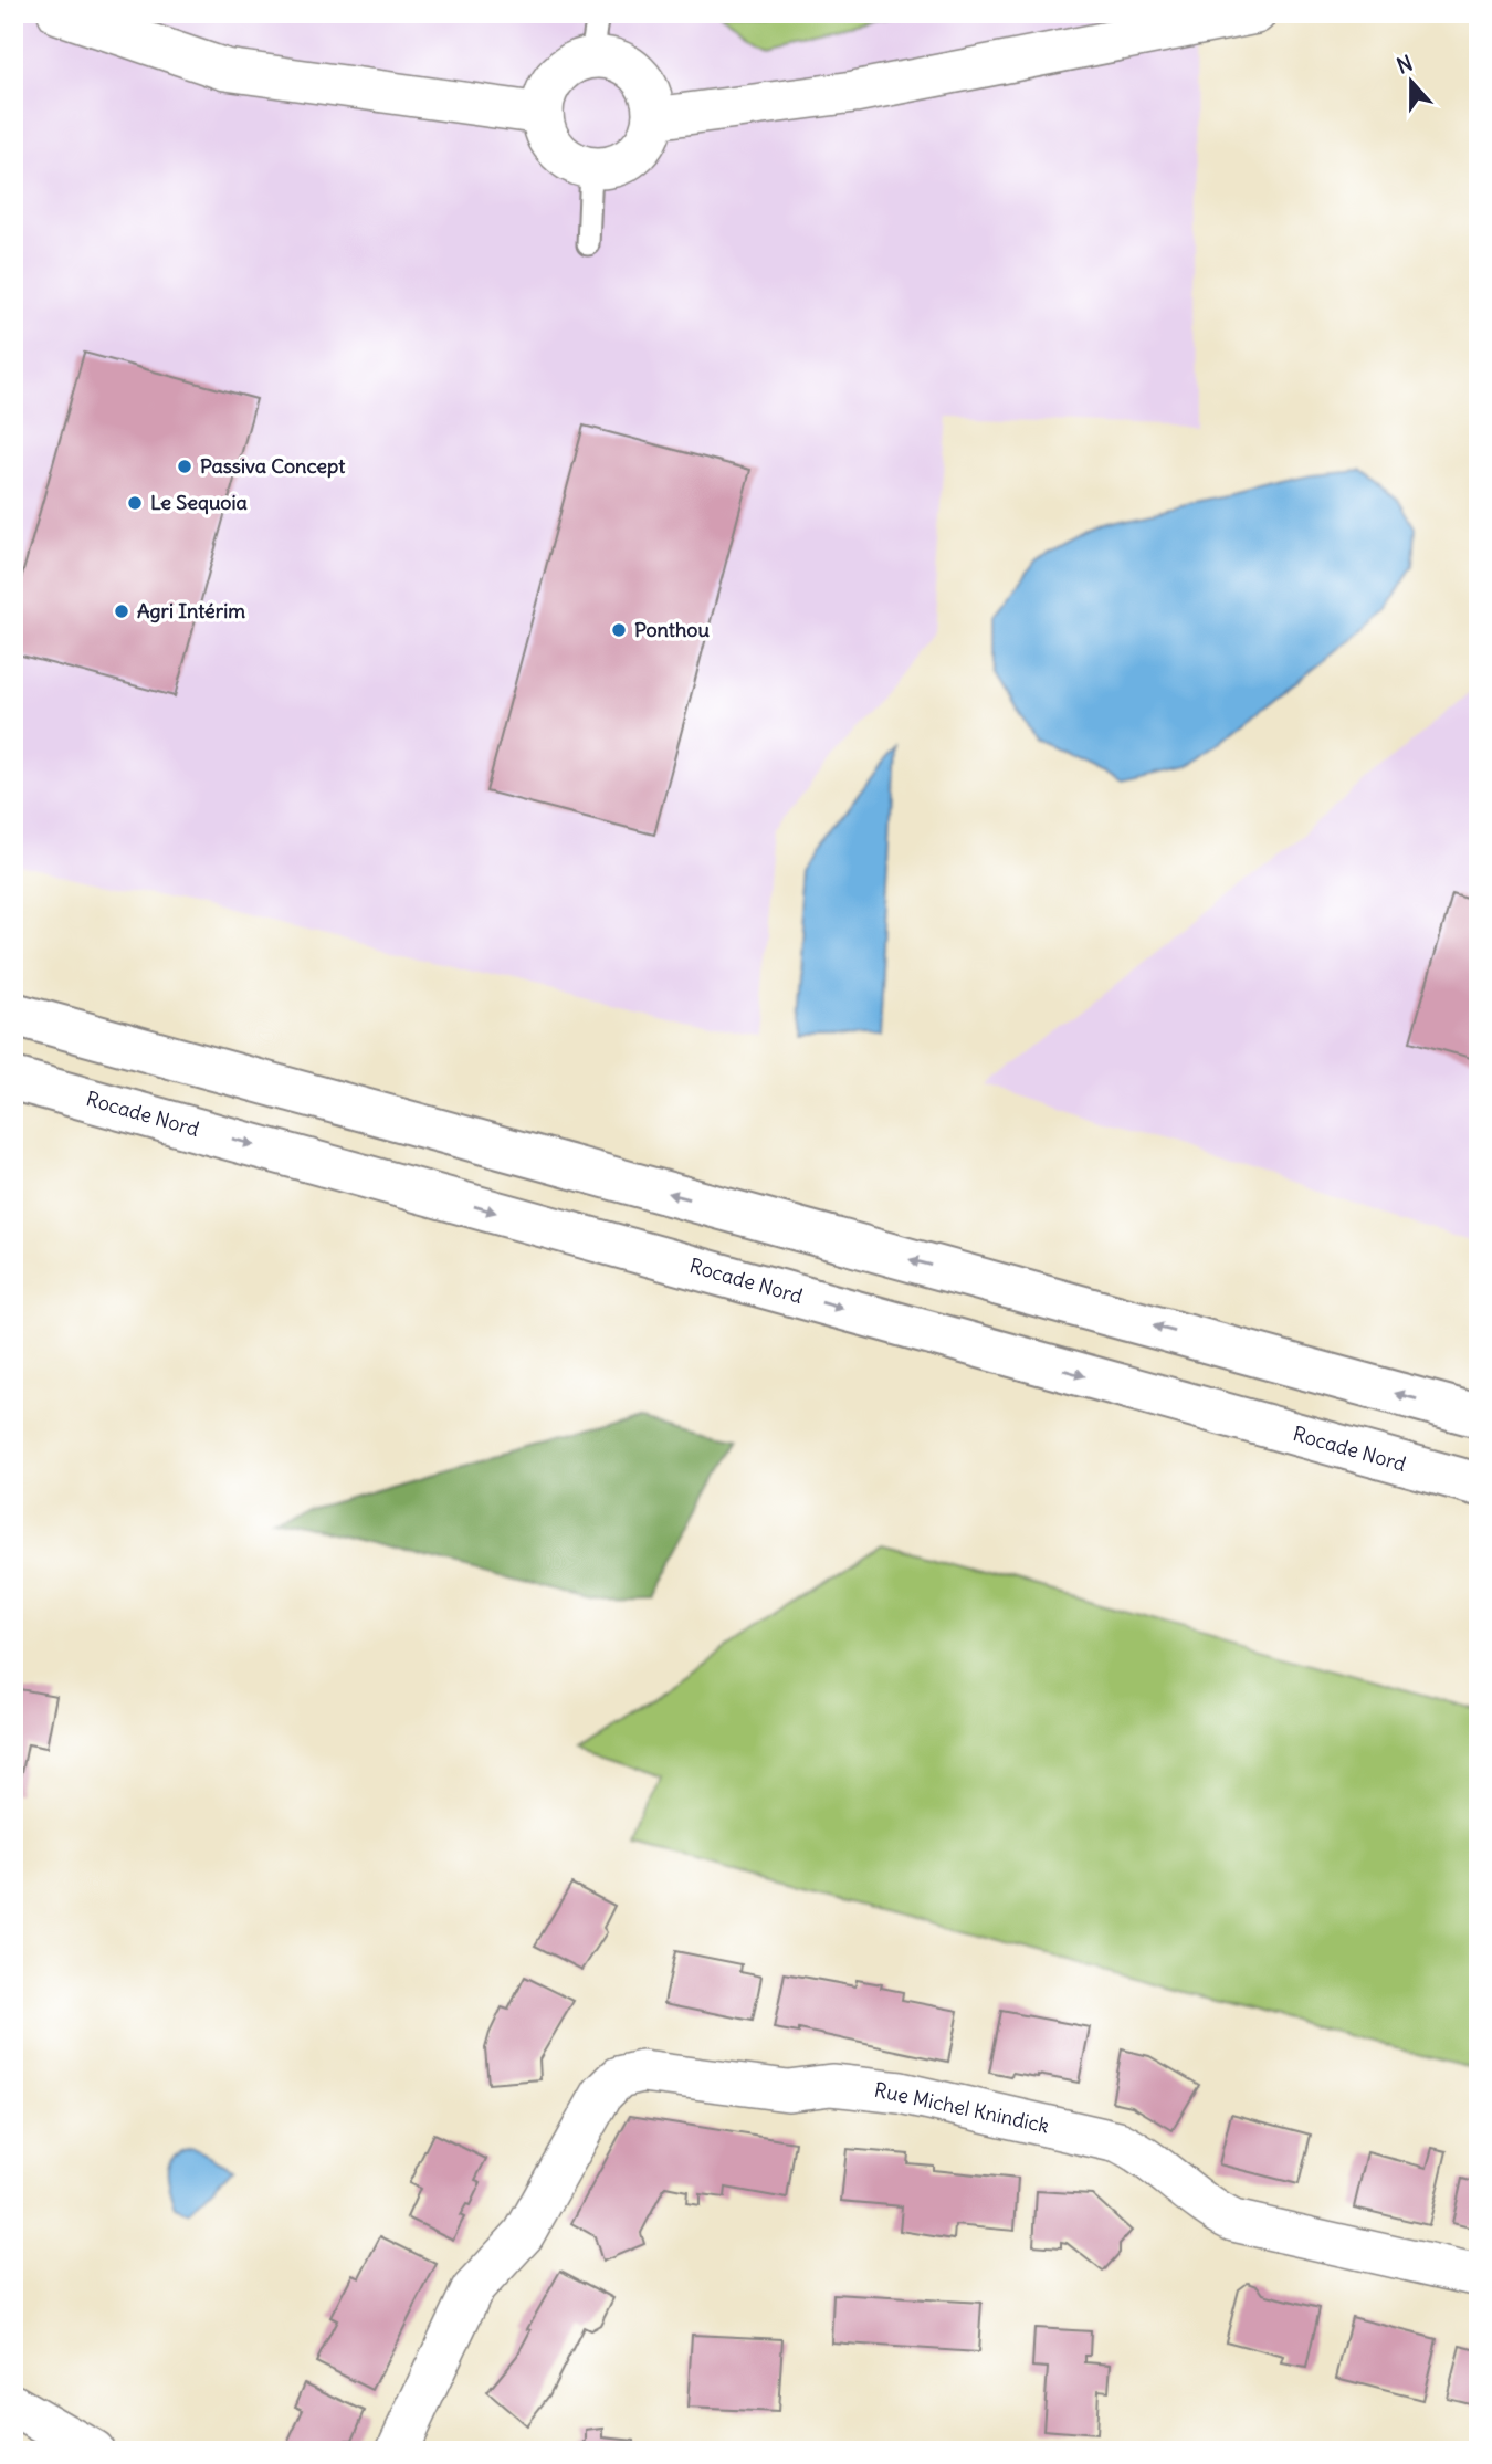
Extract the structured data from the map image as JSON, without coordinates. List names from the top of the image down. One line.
{"streets":{"main road":["Rocade Nord"],"street":["Rue Michel Knindick"]},"places":["Passiva Concept","Le Sequoia","Agri Intérim","Ponthou"],"north":"top"}
